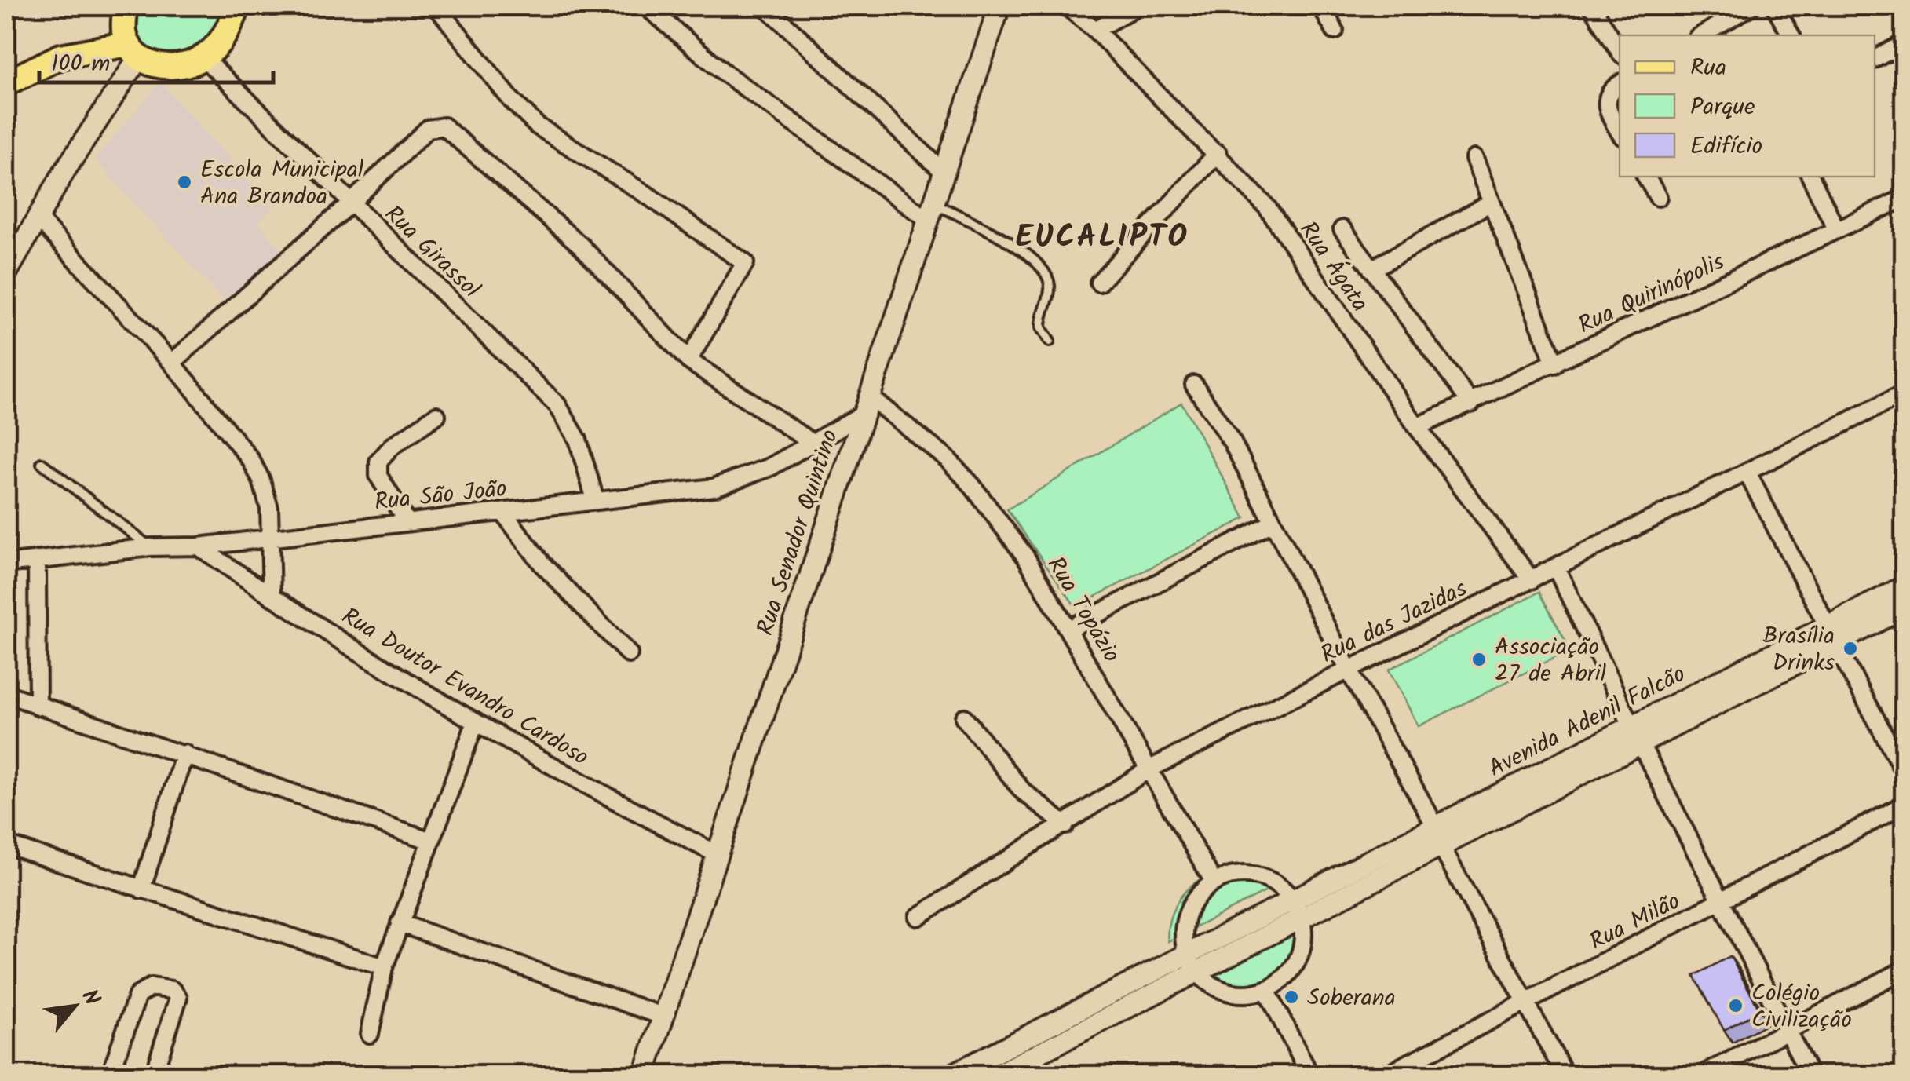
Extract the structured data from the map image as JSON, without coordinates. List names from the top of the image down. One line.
{"streets":{"street":["Rua Girassol","Rua Ágata","Rua Quirinópolis","Rua São João","Rua Senador Quintino","Rua Topázio","Rua das Jazidas","Rua Doutor Evandro Cardoso","Avenida Adenil Falcão","Rua Milão"]},"crossings":[["Rua Girassol","Rua São João"],["Rua Ágata","Rua Quirinópolis"],["Rua Ágata","Rua das Jazidas"],["Rua São João","Rua Senador Quintino"],["Rua São João","Rua Topázio"],["Rua São João","Rua Doutor Evandro Cardoso"],["Rua Senador Quintino","Rua Topázio"],["Rua Senador Quintino","Rua Doutor Evandro Cardoso"],["Rua Topázio","Rua das Jazidas"]],"districts":["EUCALIPTO"],"places":["Escola Municipal Ana Brandoa","Brasília Drinks","Associação 27 de Abril","Soberana","Colégio Civilização"],"legend":["Rua","Parque","Edifício"],"scale_bar":"100 m","north":"top right"}
